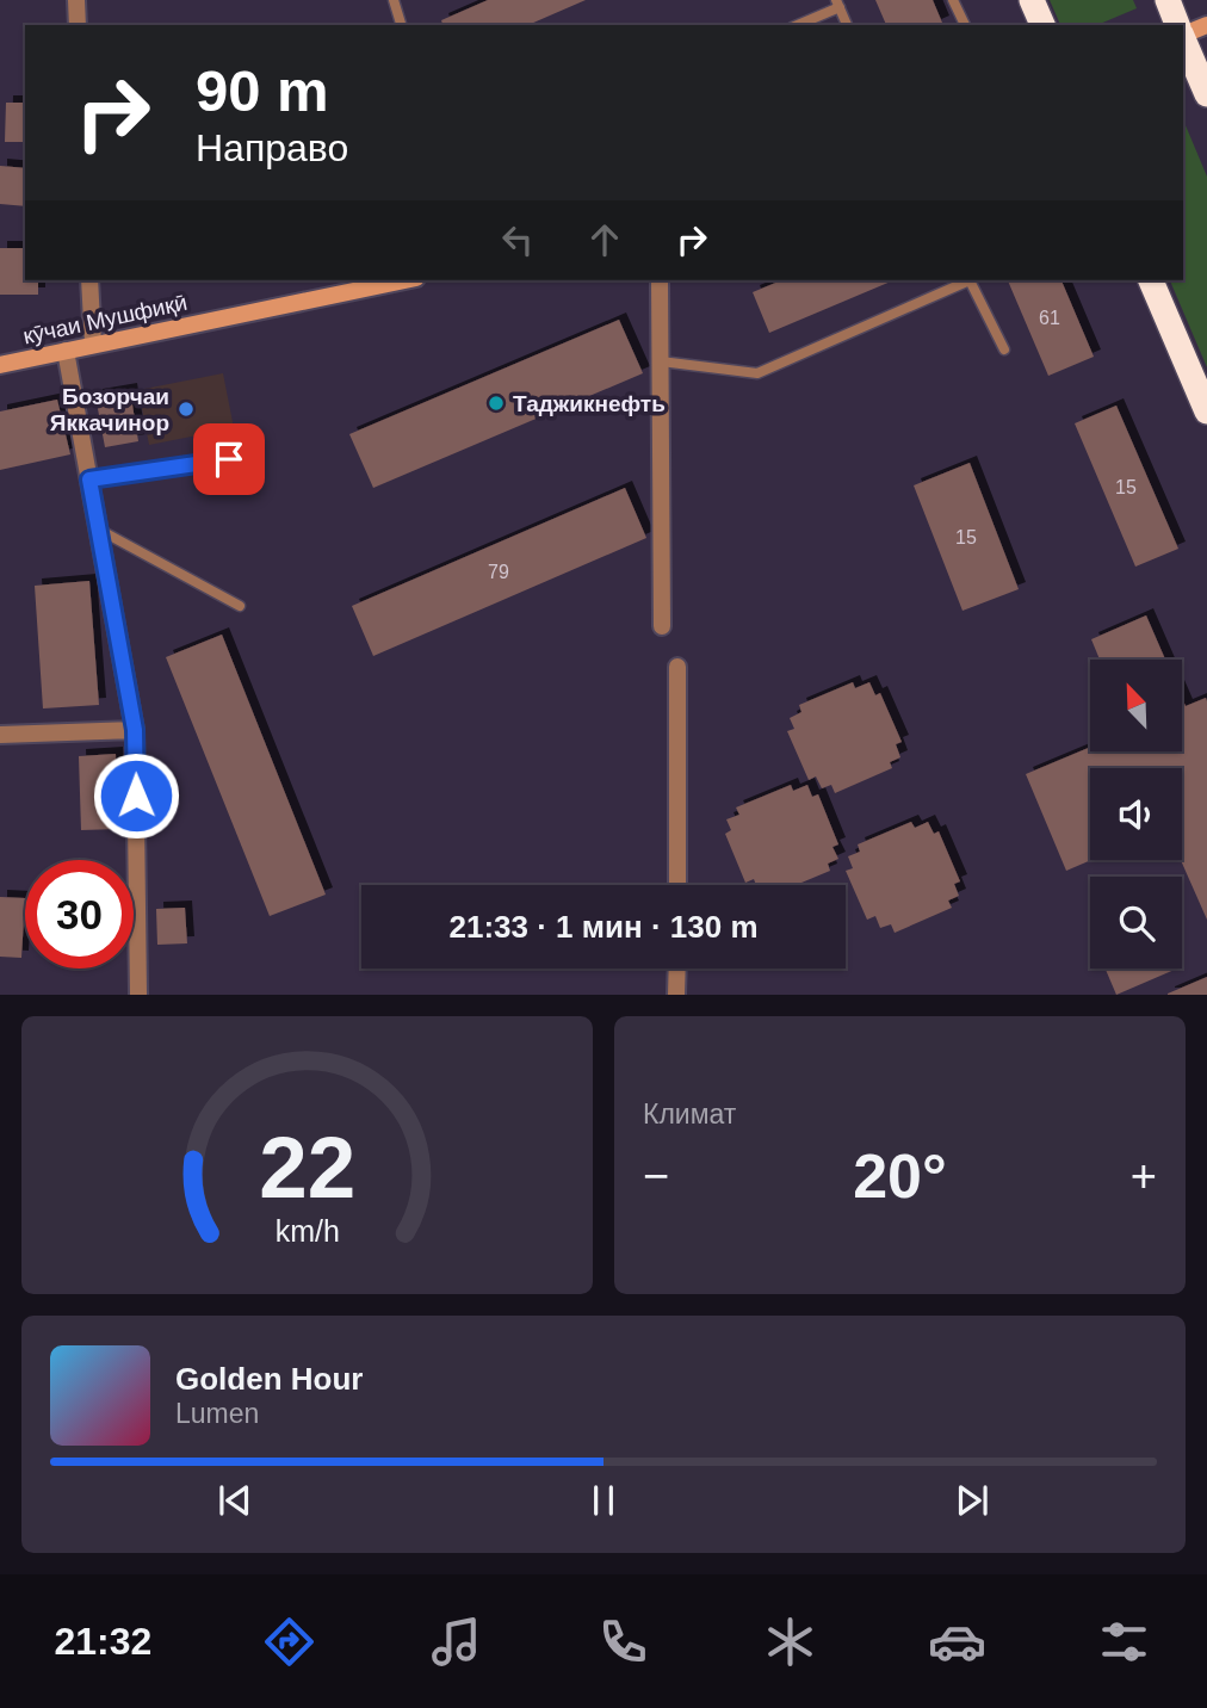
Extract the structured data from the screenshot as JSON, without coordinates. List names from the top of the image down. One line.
{"streets":{"street":["кӯчаи Мушфиқӣ"]},"places":["Таджикнефть","Бозорчаи Яккачинор"],"house_numbers":["61","15","15","79"],"north":"top left","page":{"turn":["90 m","Направо"],"limit":"30","trip":"21:33 · 1 мин · 130 m","tile":"Климат","heat":["−","20°","+"],"song":["Golden Hour","Lumen"],"tabs":"21:32","gauge":["22","km/h"]}}
